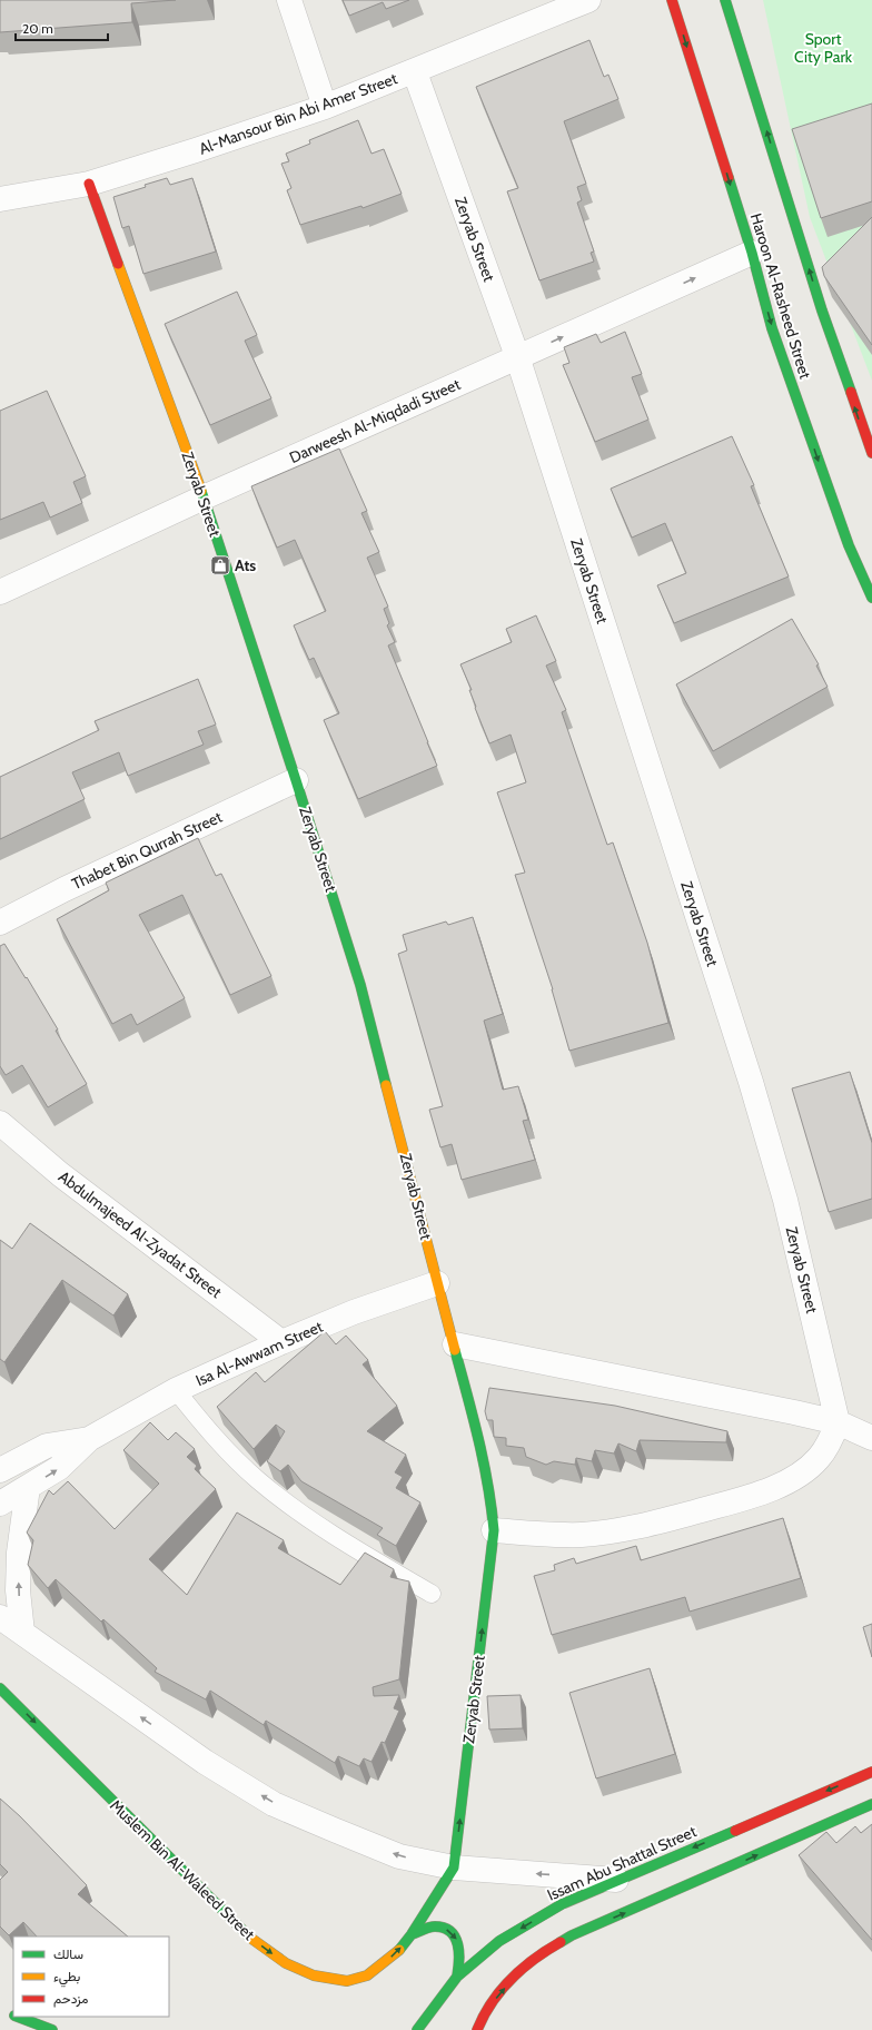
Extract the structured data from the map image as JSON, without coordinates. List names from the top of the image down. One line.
{"streets":{"main road":["Zeryab Street","Haroon Al-Rasheed Street","Issam Abu Shattal Street","Muslem Bin Al-Waleed Street"],"street":["Al-Mansour Bin Abi Amer Street","Darweesh Al-Miqdadi Street","Thabet Bin Qurrah Street","Abdulmajeed Al-Zyadat Street","Isa Al-Awwam Street"]},"crossings":[["Al-Mansour Bin Abi Amer Street","Zeryab Street"],["Zeryab Street","Darweesh Al-Miqdadi Street"],["Zeryab Street","Thabet Bin Qurrah Street"],["Zeryab Street","Isa Al-Awwam Street"],["Zeryab Street","Muslem Bin Al-Waleed Street"],["Haroon Al-Rasheed Street","Darweesh Al-Miqdadi Street"],["Abdulmajeed Al-Zyadat Street","Isa Al-Awwam Street"]],"one_way":["Muslem Bin Al-Waleed Street"],"parks":["Sport City Park"],"places":{"shop":["Ats"]},"legend":["سالك","بطيء","مزدحم"],"scale_bar":"20 m"}
